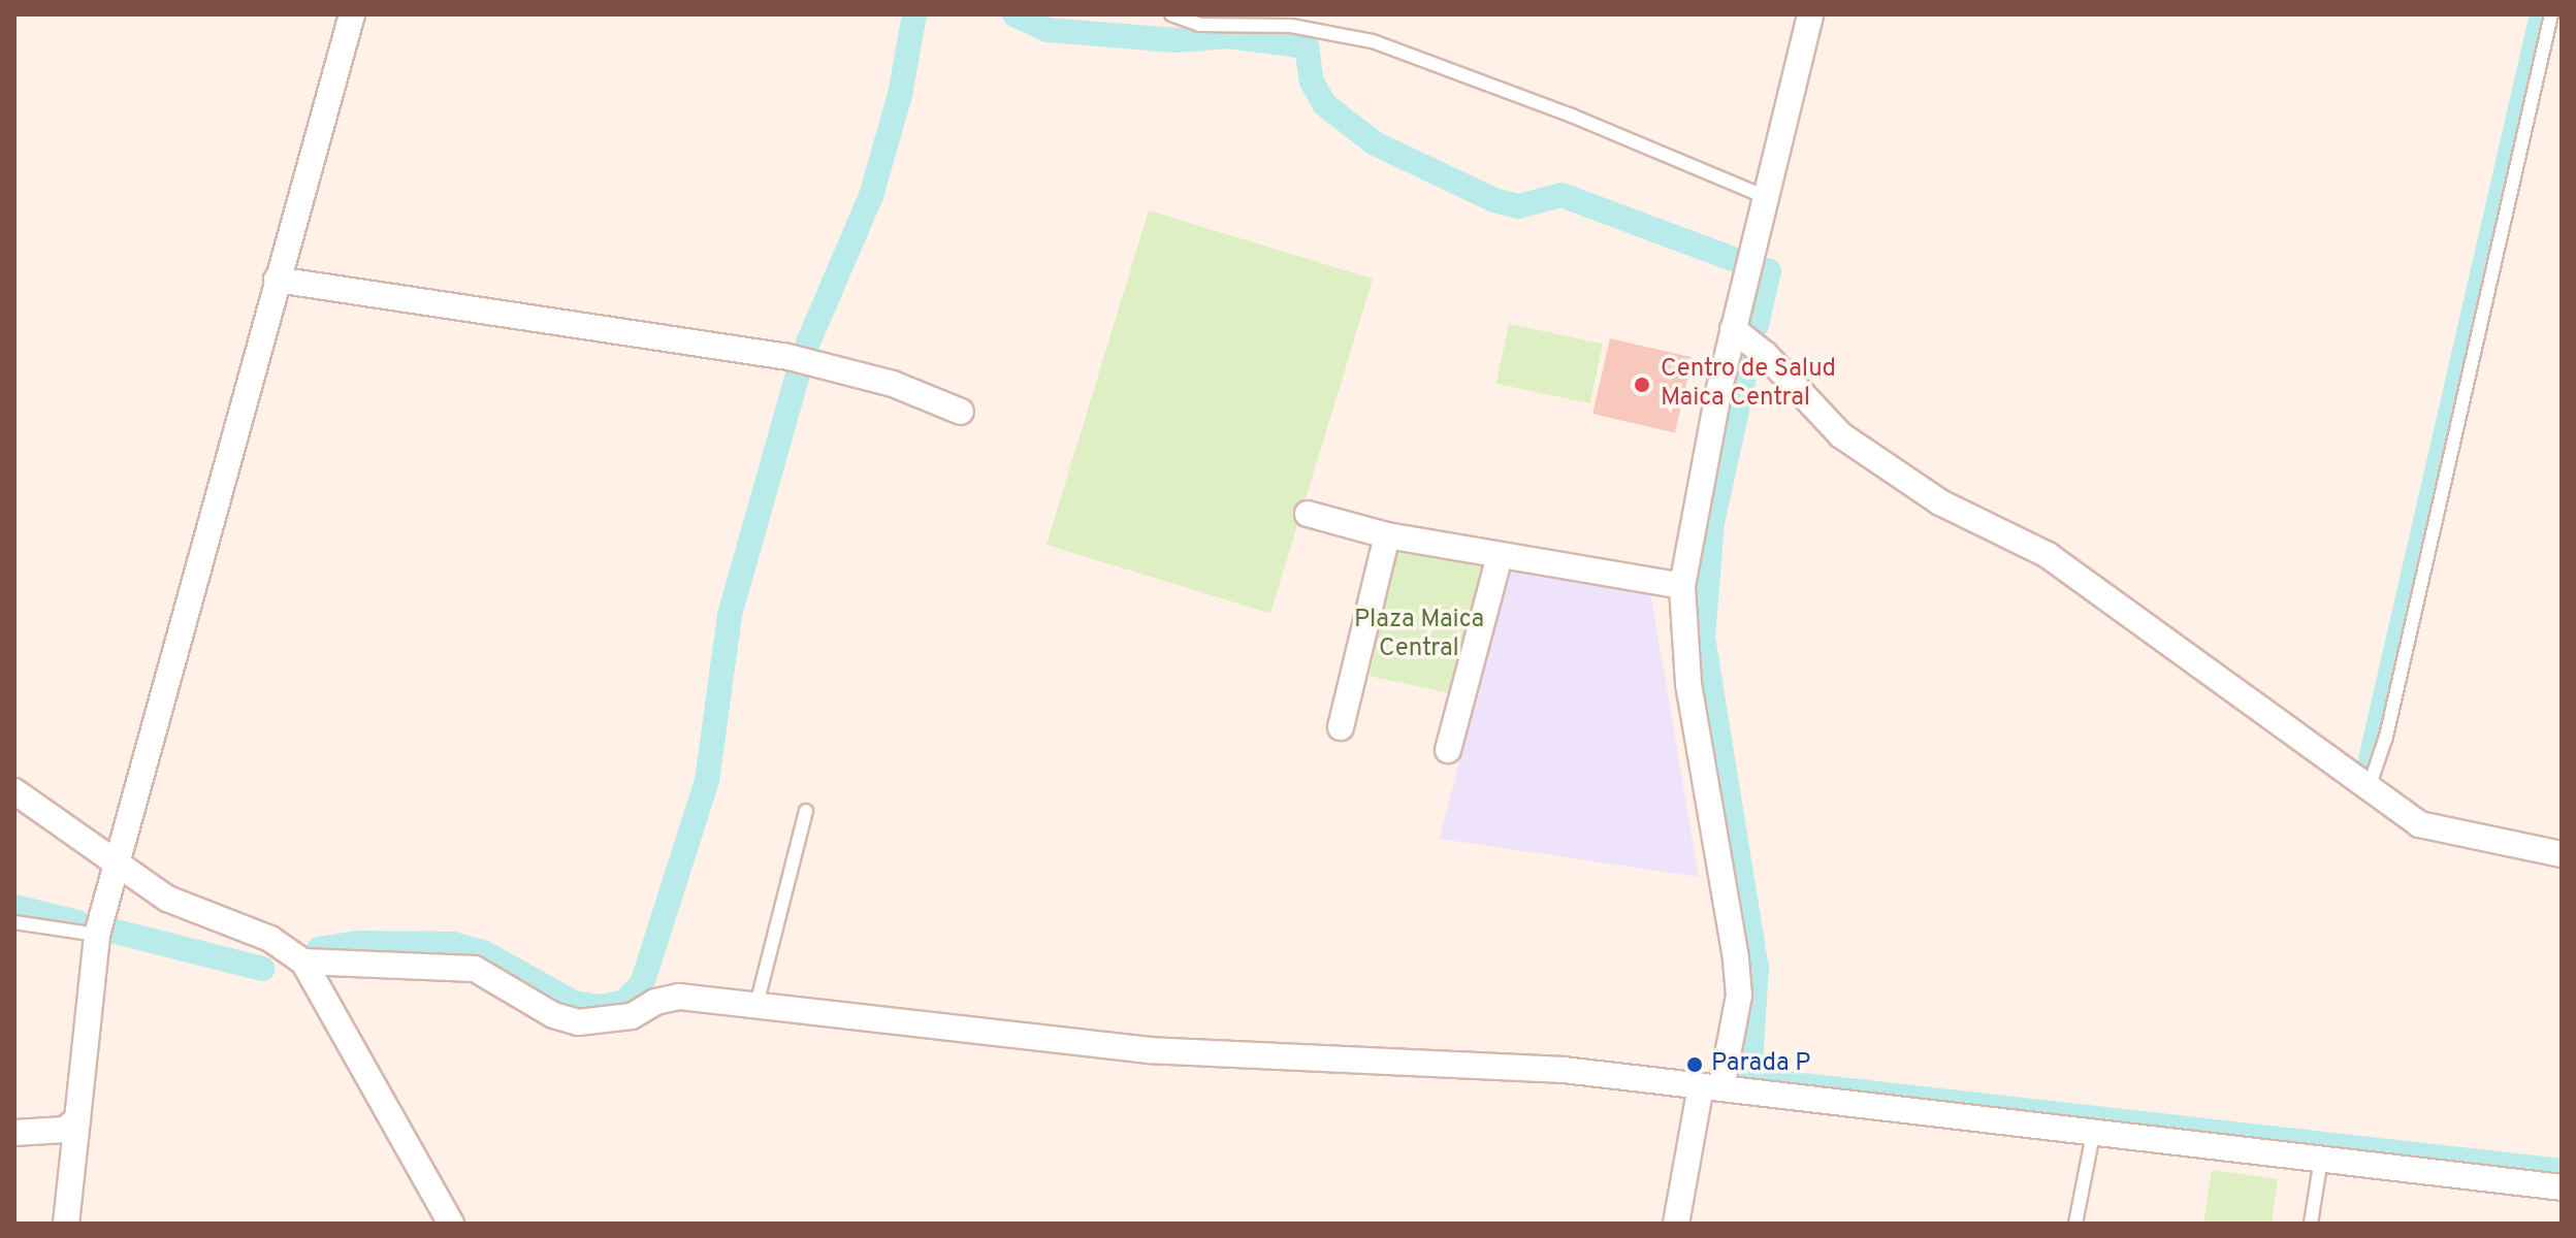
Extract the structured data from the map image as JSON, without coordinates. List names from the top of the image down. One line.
{"parks":["Plaza Maica Central"],"places":["Centro de Salud Maica Central","Parada P"]}
